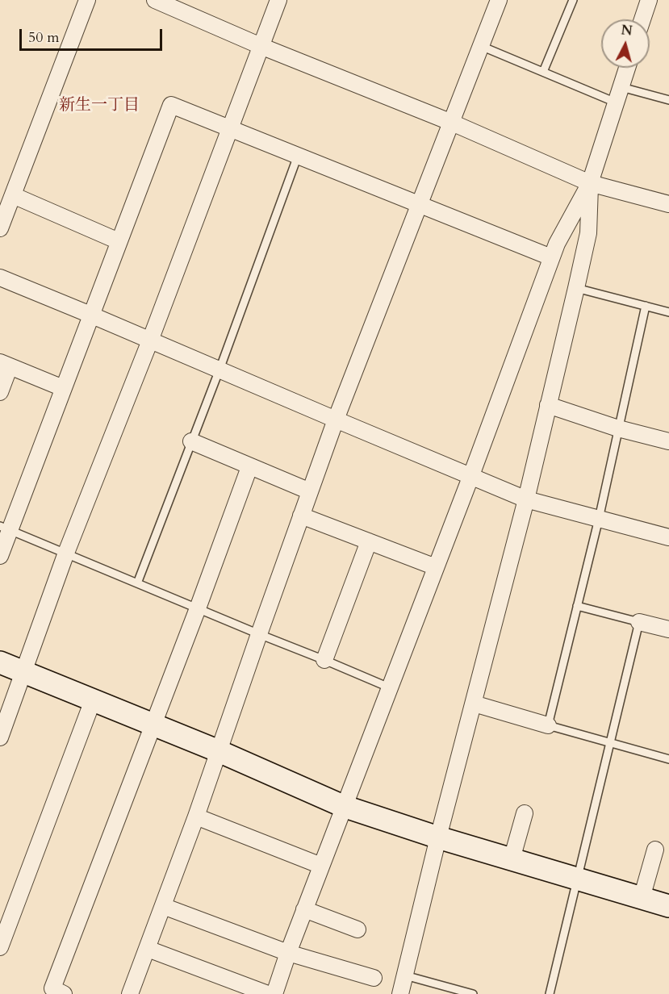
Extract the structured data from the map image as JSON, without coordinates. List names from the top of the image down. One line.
{"districts":["新生一丁目"],"scale_bar":"50 m","north":"top"}
